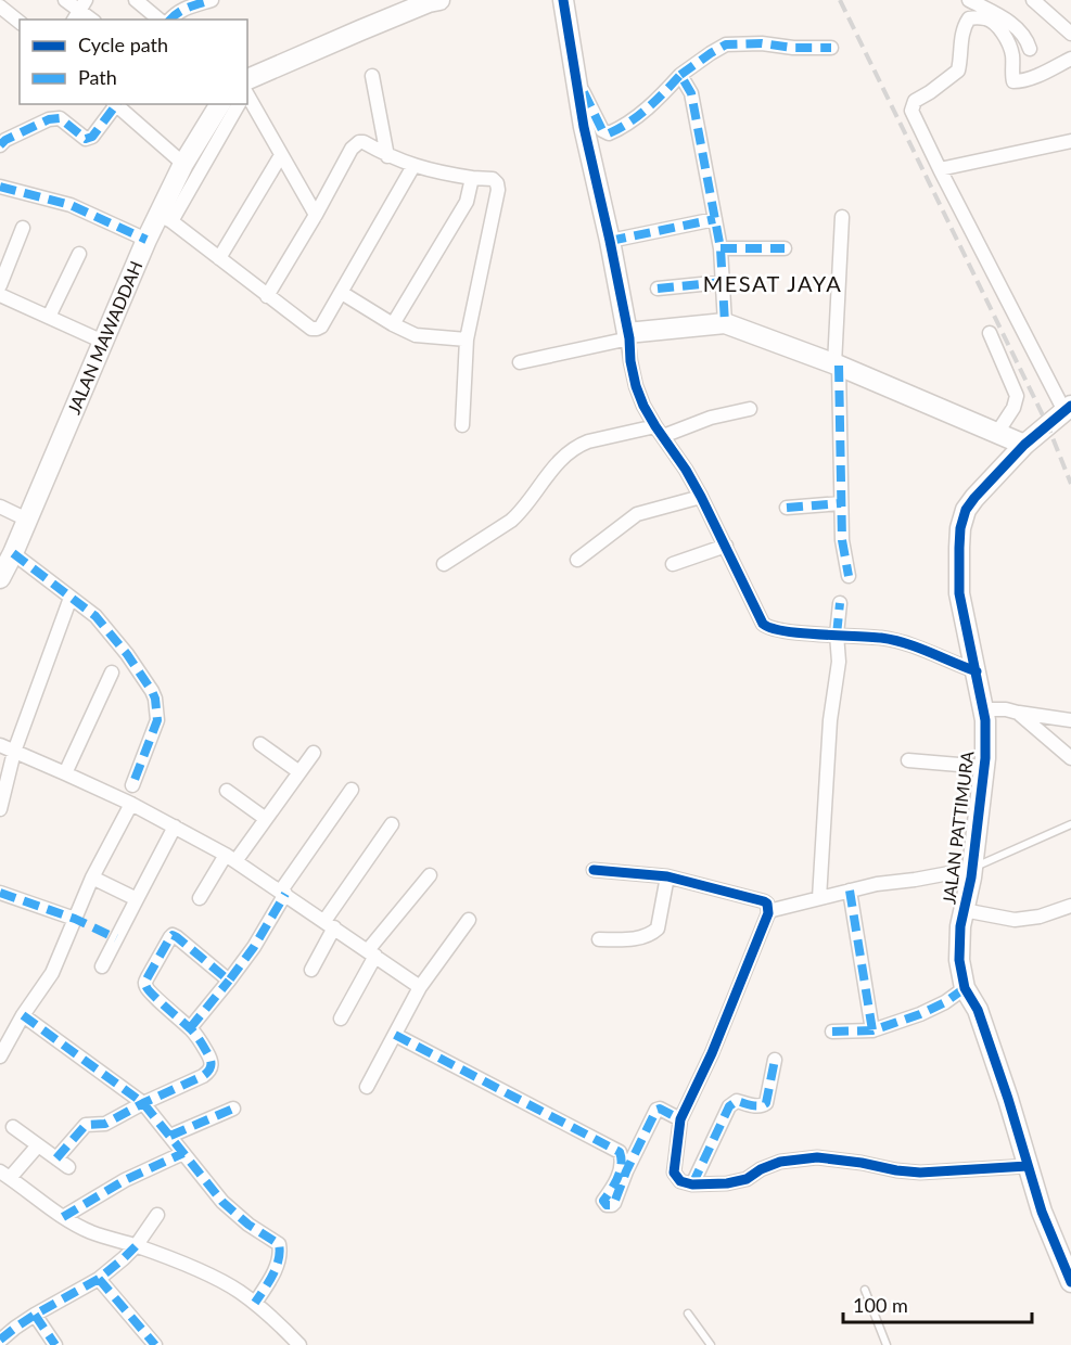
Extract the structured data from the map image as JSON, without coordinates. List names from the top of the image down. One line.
{"streets":{"street":["JALAN MAWADDAH","JALAN PATTIMURA"]},"districts":["MESAT JAYA"],"legend":["Cycle path","Path"],"scale_bar":"100 m"}
